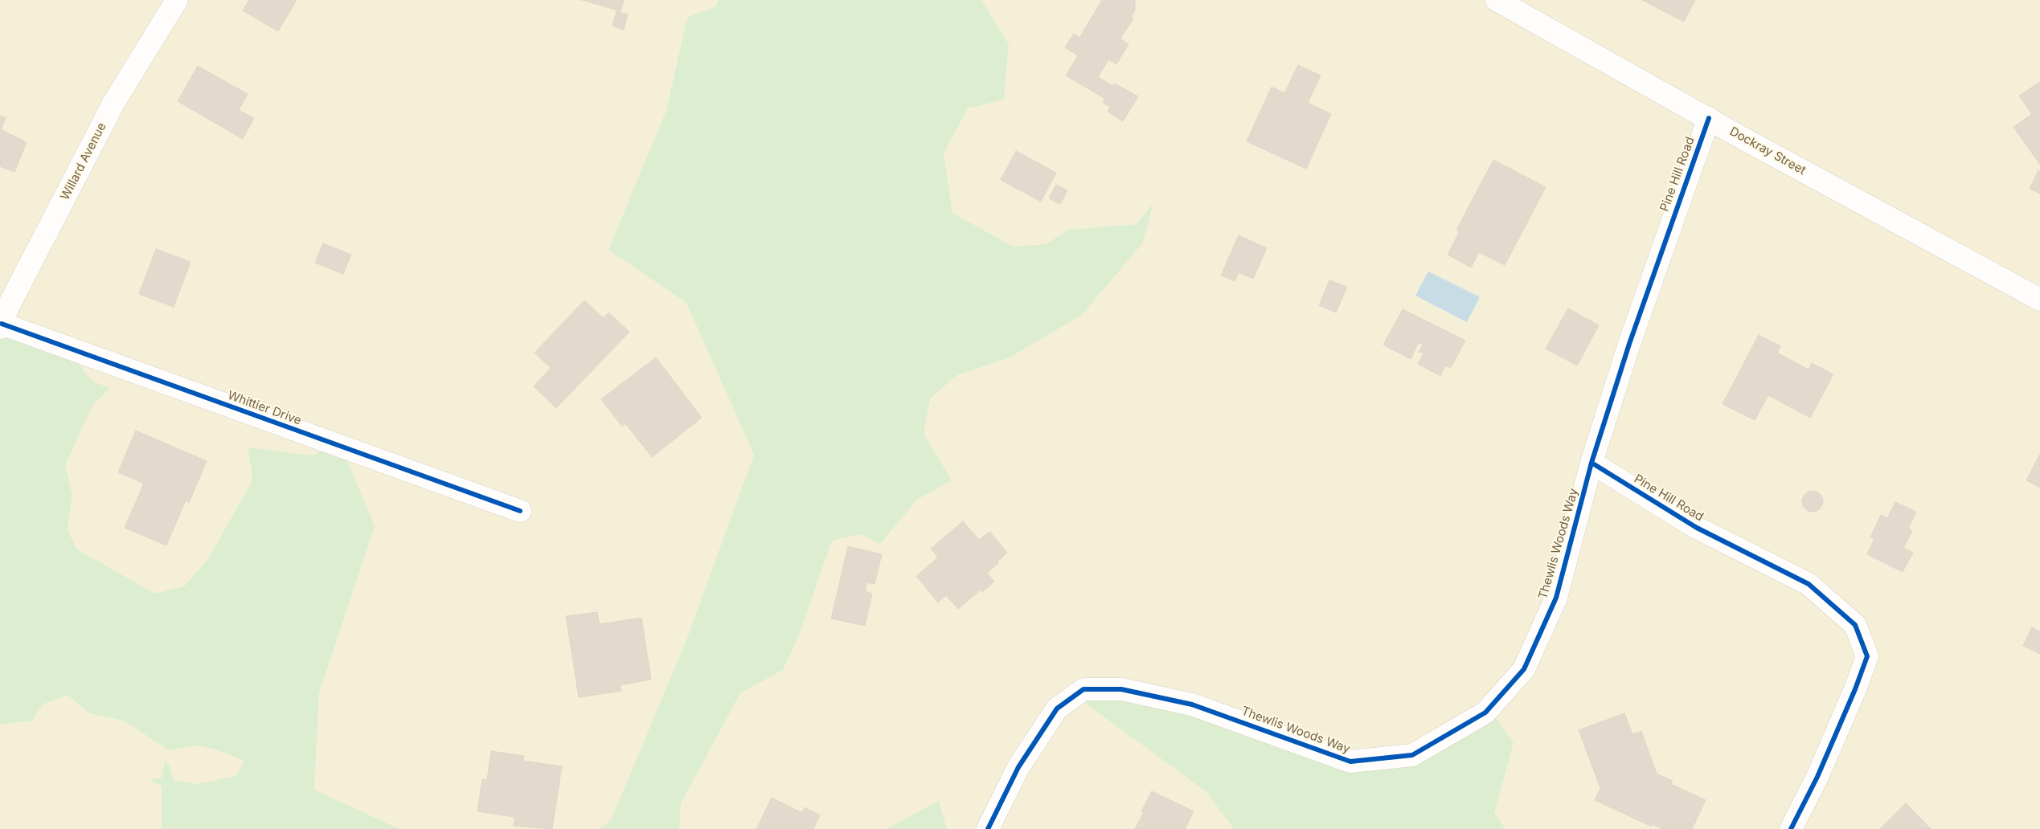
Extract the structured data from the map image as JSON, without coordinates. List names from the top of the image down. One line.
{"streets":{"street":["Dockray Street","Willard Avenue","Pine Hill Road","Whittier Drive","Thewlis Woods Way"]},"crossings":[["Dockray Street","Pine Hill Road"],["Willard Avenue","Whittier Drive"],["Pine Hill Road","Thewlis Woods Way"]]}
